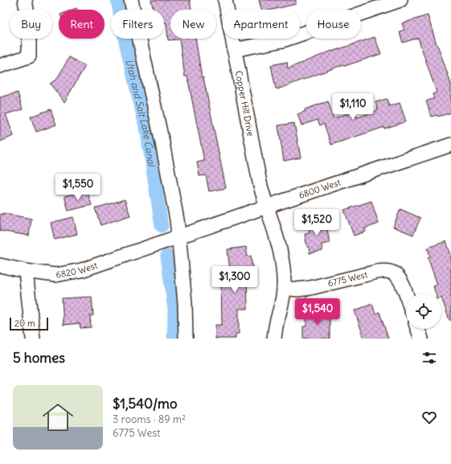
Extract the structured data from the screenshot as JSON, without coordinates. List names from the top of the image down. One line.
{"streets":{"street":["Copper Hill Drive","6800 West","6820 West","6775 West"]},"crossings":[["Copper Hill Drive","6800 West"],["Copper Hill Drive","6775 West"],["6800 West","6820 West"]],"water":["Utah and Salt Lake Canal"],"scale_bar":"20 m","page":{"chip":["Buy","Rent","Filters","New","Apartment","House"],"price":["$1,110","$1,550","$1,520","$1,300","$1,540"],"scale":"20 m","heading":"5 homes","list":[{"name":"$1,540/mo","note":"3 rooms · 89 m² · 6775 West"}]}}
